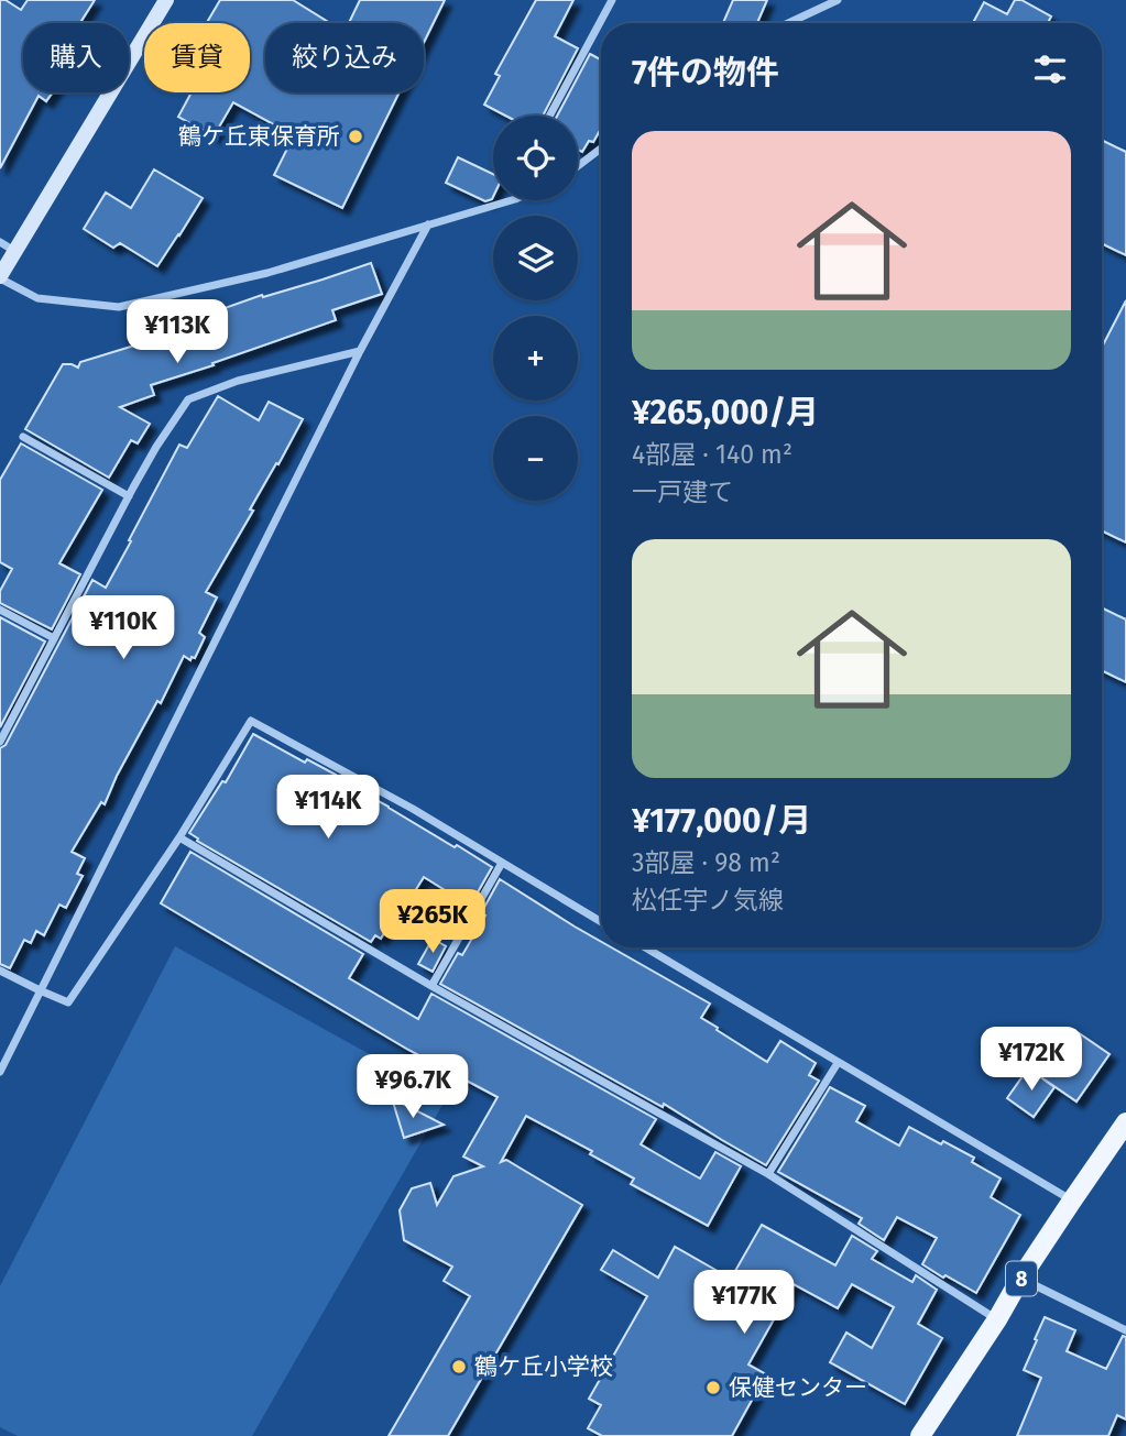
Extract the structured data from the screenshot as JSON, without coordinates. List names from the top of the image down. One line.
{"streets":{"main road":["8"]},"places":["鶴ケ丘東保育所","鶴ケ丘小学校","保健センター"],"page":{"chip":["購入","賃貸","絞り込み"],"heading":"7件の物件","map_buttons":["+","−"],"list":[{"name":"¥265,000/月","note":"4部屋 · 140 m² · 一戸建て"},{"name":"¥177,000/月","note":"3部屋 · 98 m² · 松任宇ノ気線"}],"price":["¥113K","¥110K","¥114K","¥265K","¥172K","¥96.7K","¥177K"]}}
